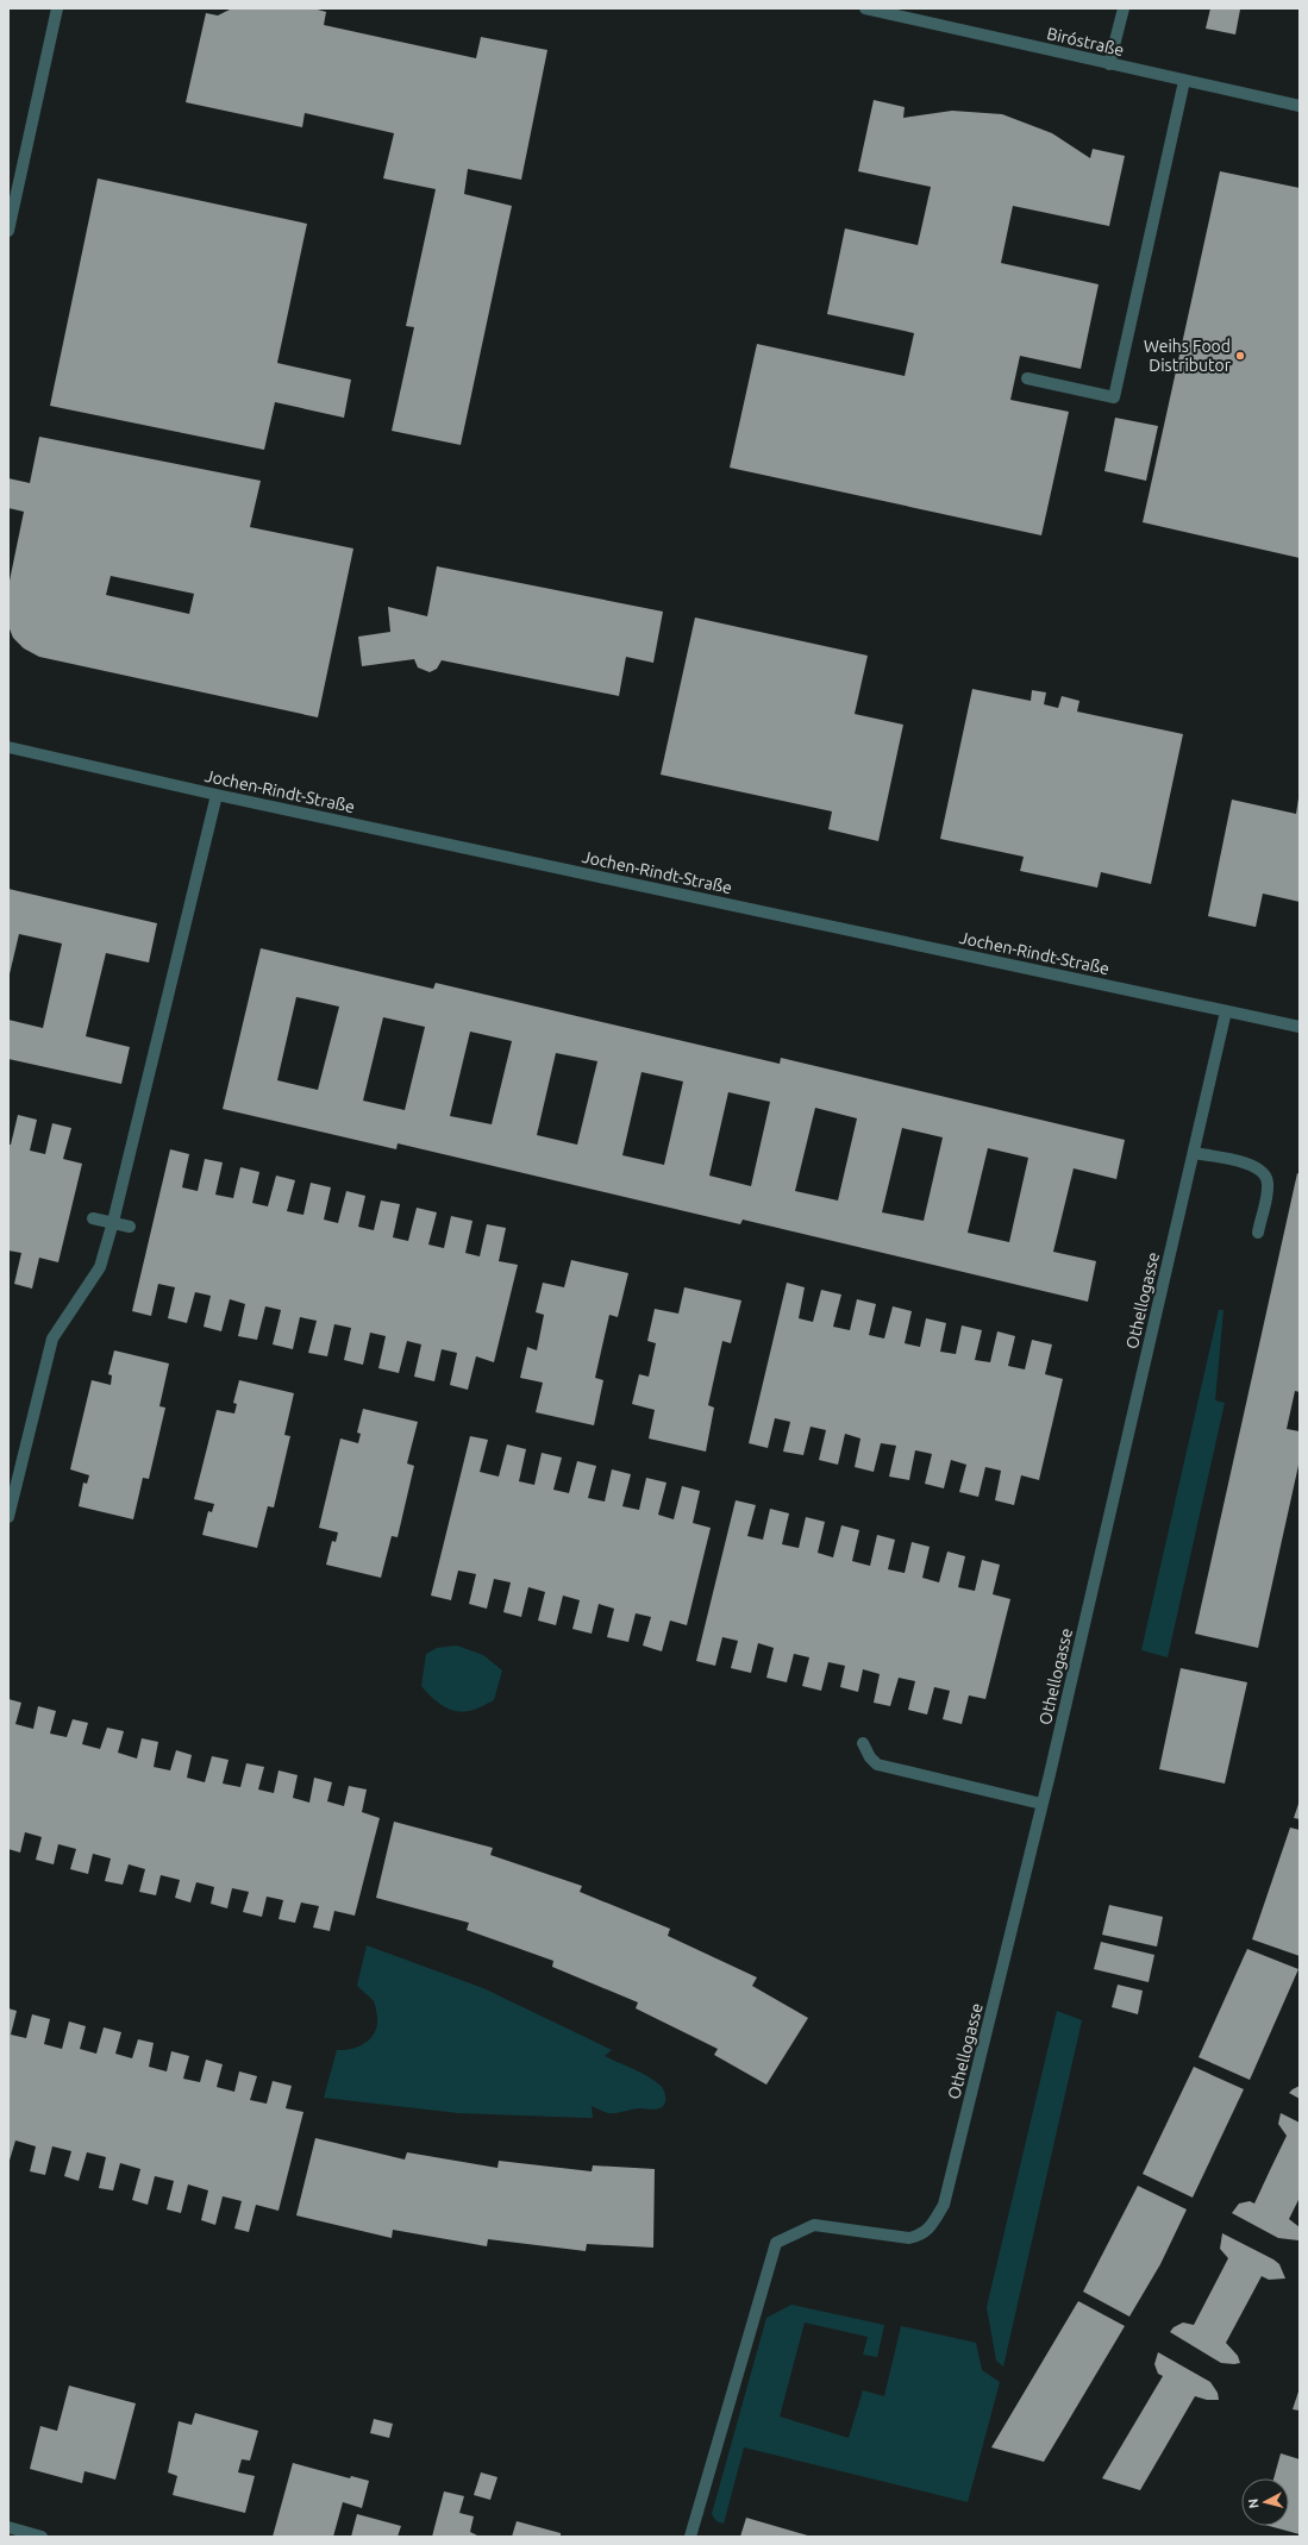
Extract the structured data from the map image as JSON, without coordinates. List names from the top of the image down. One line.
{"streets":{"street":["Biróstraße","Jochen-Rindt-Straße","Othellogasse"]},"crossings":[["Jochen-Rindt-Straße","Othellogasse"]],"places":["Weihs Food Distributor"],"north":"left"}
